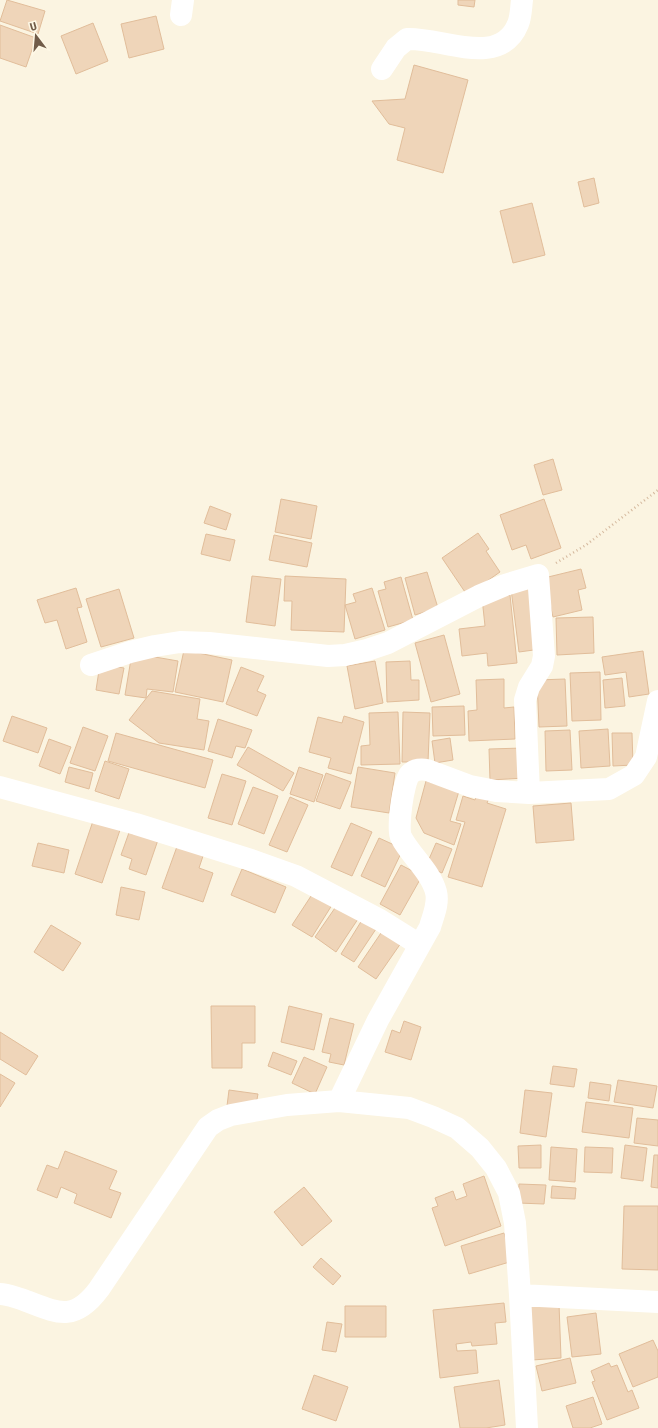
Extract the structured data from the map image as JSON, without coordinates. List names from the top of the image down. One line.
{"north":"top"}
